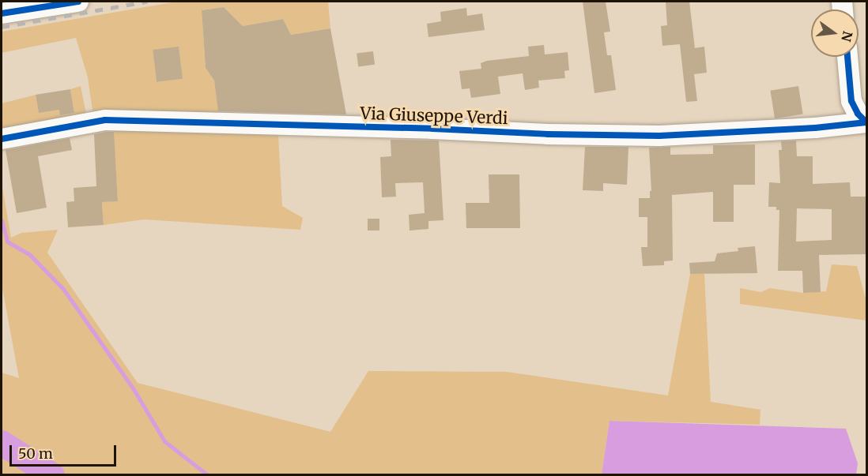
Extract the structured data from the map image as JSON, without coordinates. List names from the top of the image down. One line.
{"streets":{"street":["Via Giuseppe Verdi"]},"scale_bar":"50 m","north":"right"}
